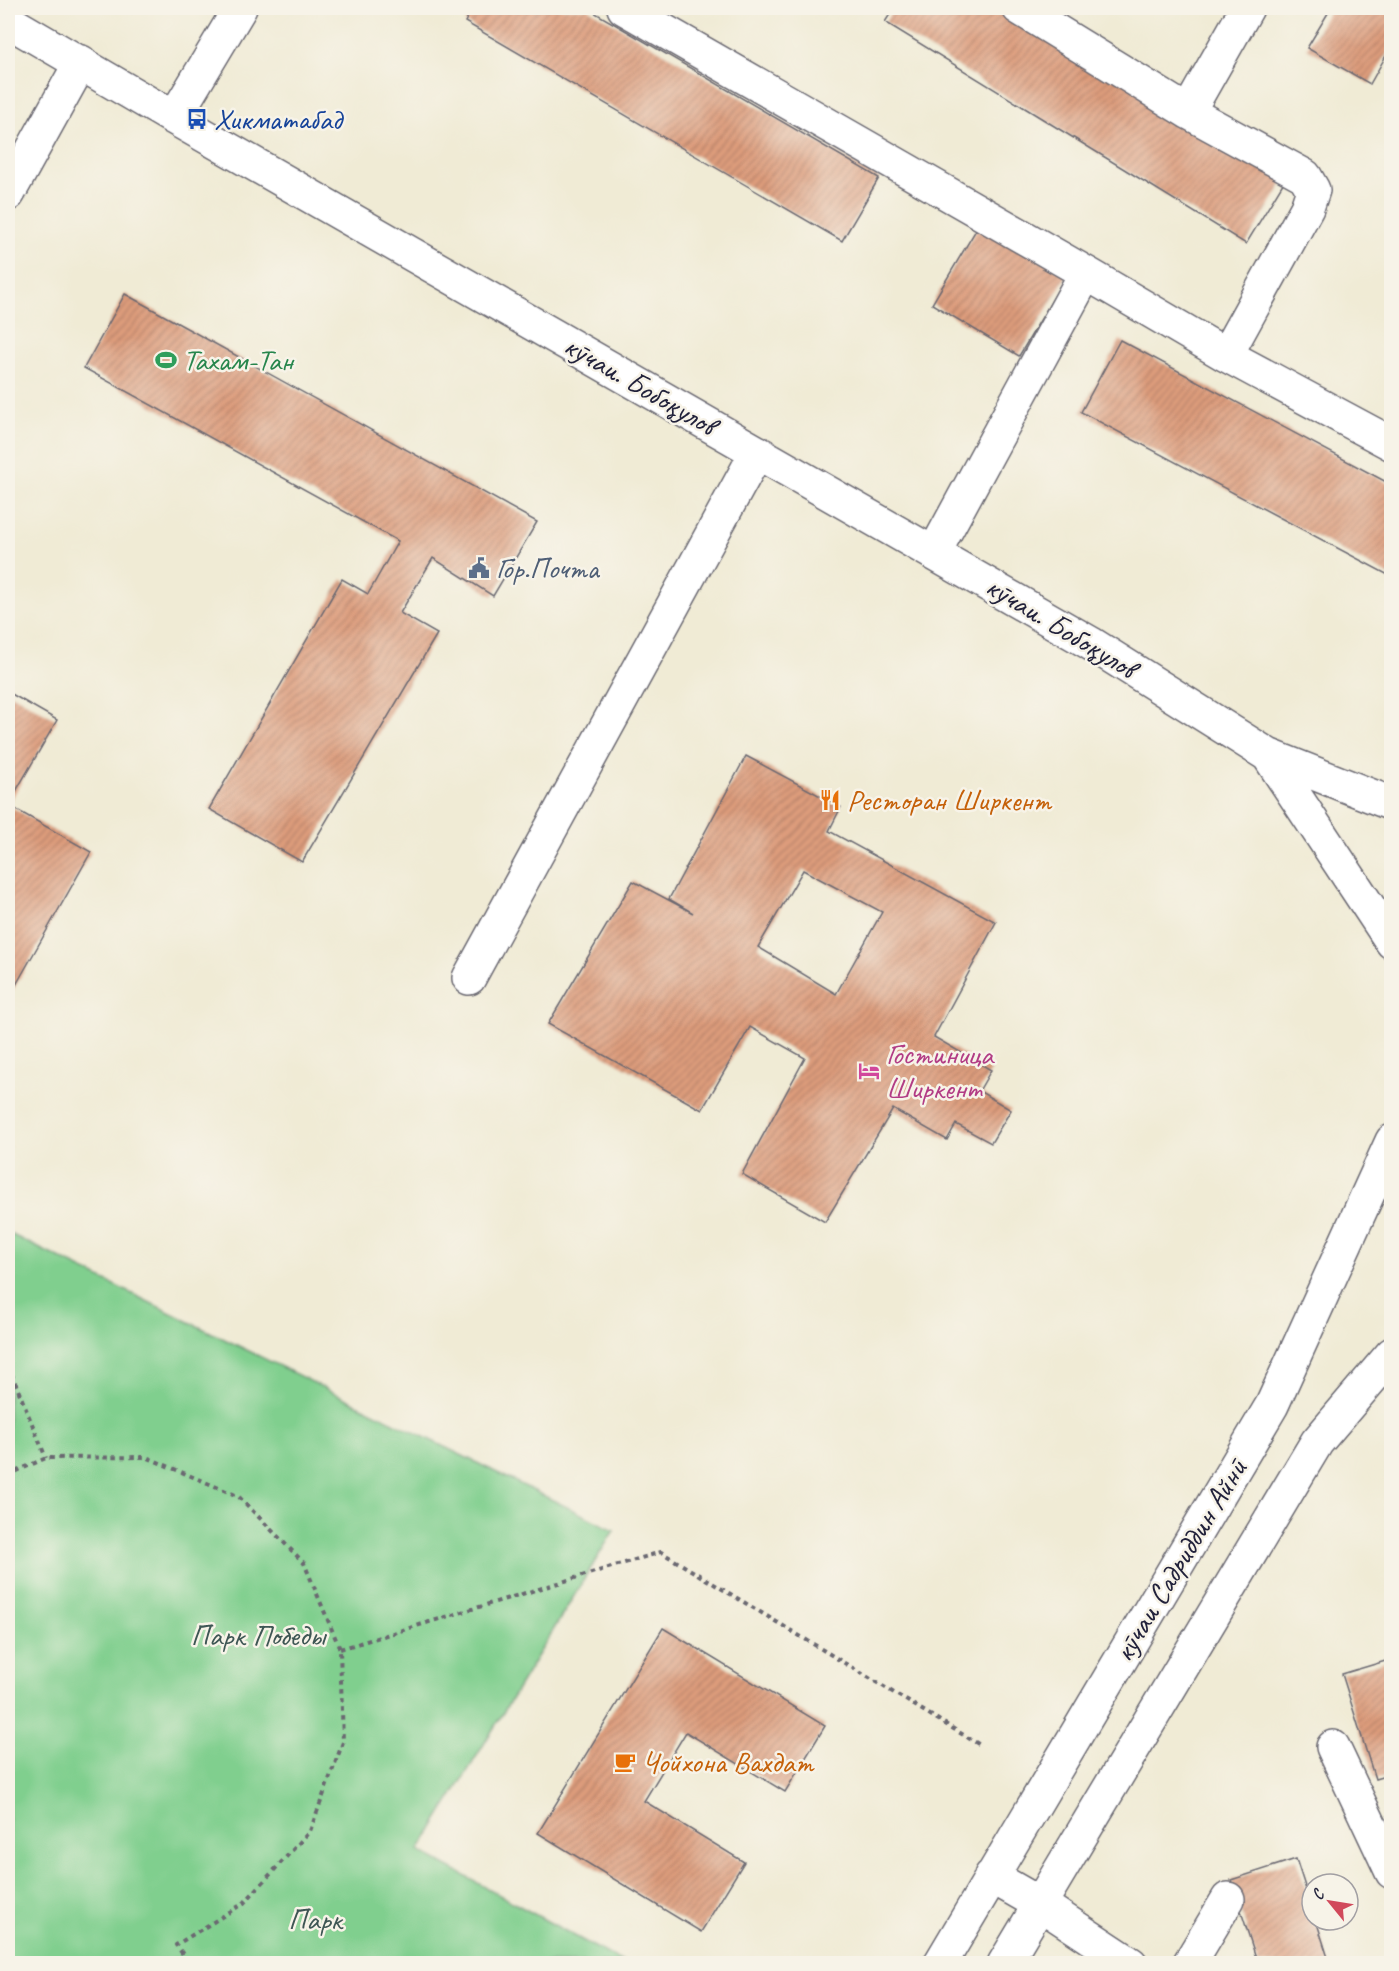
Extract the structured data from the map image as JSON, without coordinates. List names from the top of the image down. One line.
{"streets":{"street":["кӯчаи. Бобоқулов","кӯчаи Садриддин Айнӣ"]},"parks":["Парк Победы","Парк"],"places":{"bus stop":["Хикматабад"],"sports":["Тахам-Тан"],"public building":["Гор.Почта"],"restaurant":["Ресторан Ширкент"],"hotel":["Гостиница Ширкент"],"cafe":["Чойхона Вахдат"]},"north":"top left"}
